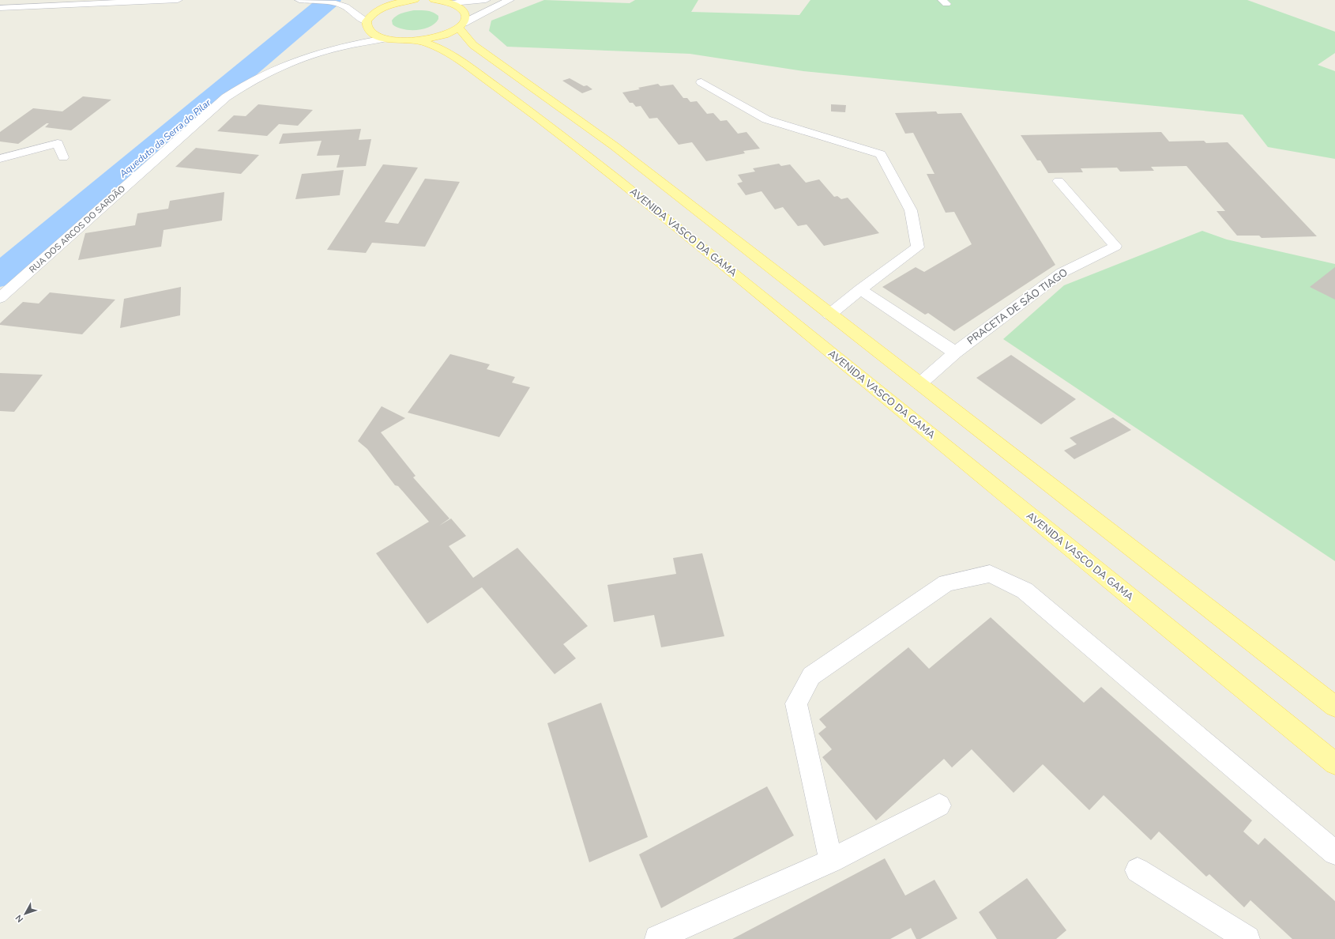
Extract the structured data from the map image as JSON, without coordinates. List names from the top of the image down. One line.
{"streets":{"main road":["AVENIDA VASCO DA GAMA"],"street":["RUA DOS ARCOS DO SARDÃO","PRACETA DE SÃO TIAGO"]},"crossings":[["RUA DOS ARCOS DO SARDÃO","AVENIDA VASCO DA GAMA"]],"water":["Aqueduto da Serra do Pilar"],"north":"bottom left"}
